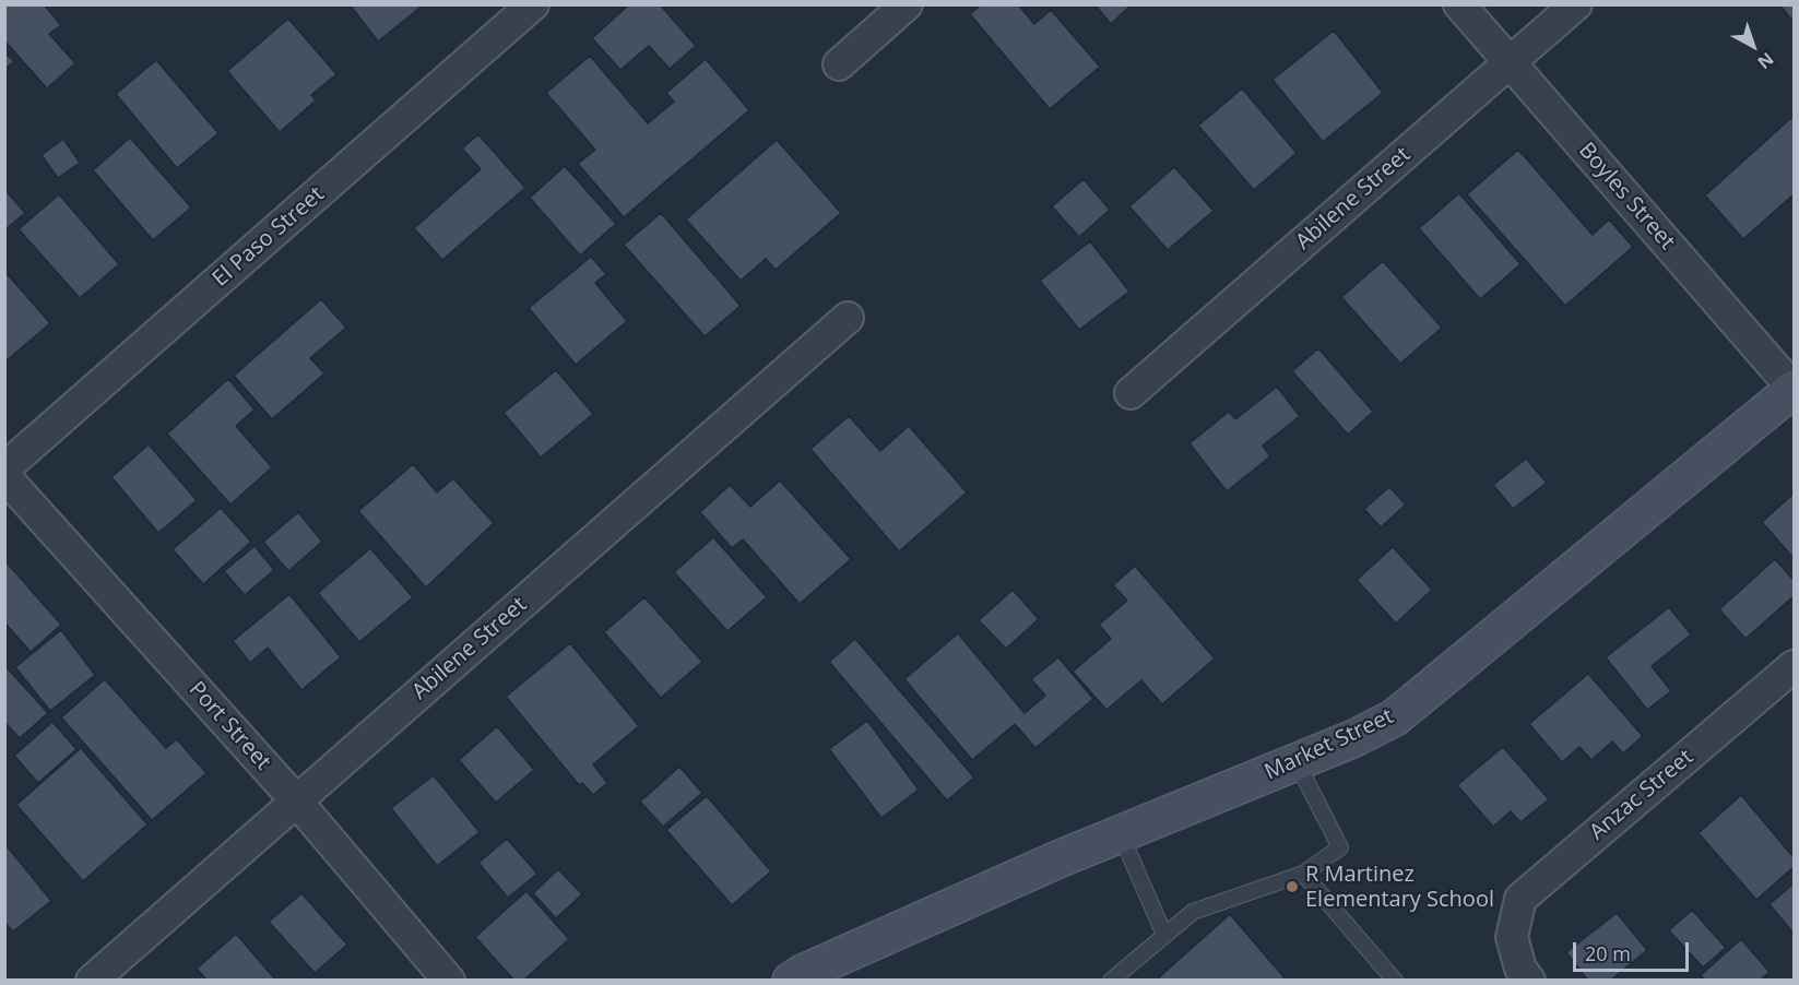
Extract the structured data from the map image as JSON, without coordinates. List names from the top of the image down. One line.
{"streets":{"street":["Boyles Street","Abilene Street","El Paso Street","Port Street","Market Street","Anzac Street"]},"crossings":[["Boyles Street","Abilene Street"],["Boyles Street","Market Street"],["Abilene Street","Port Street"]],"places":["R Martinez Elementary School"],"scale_bar":"20 m","north":"bottom right"}
